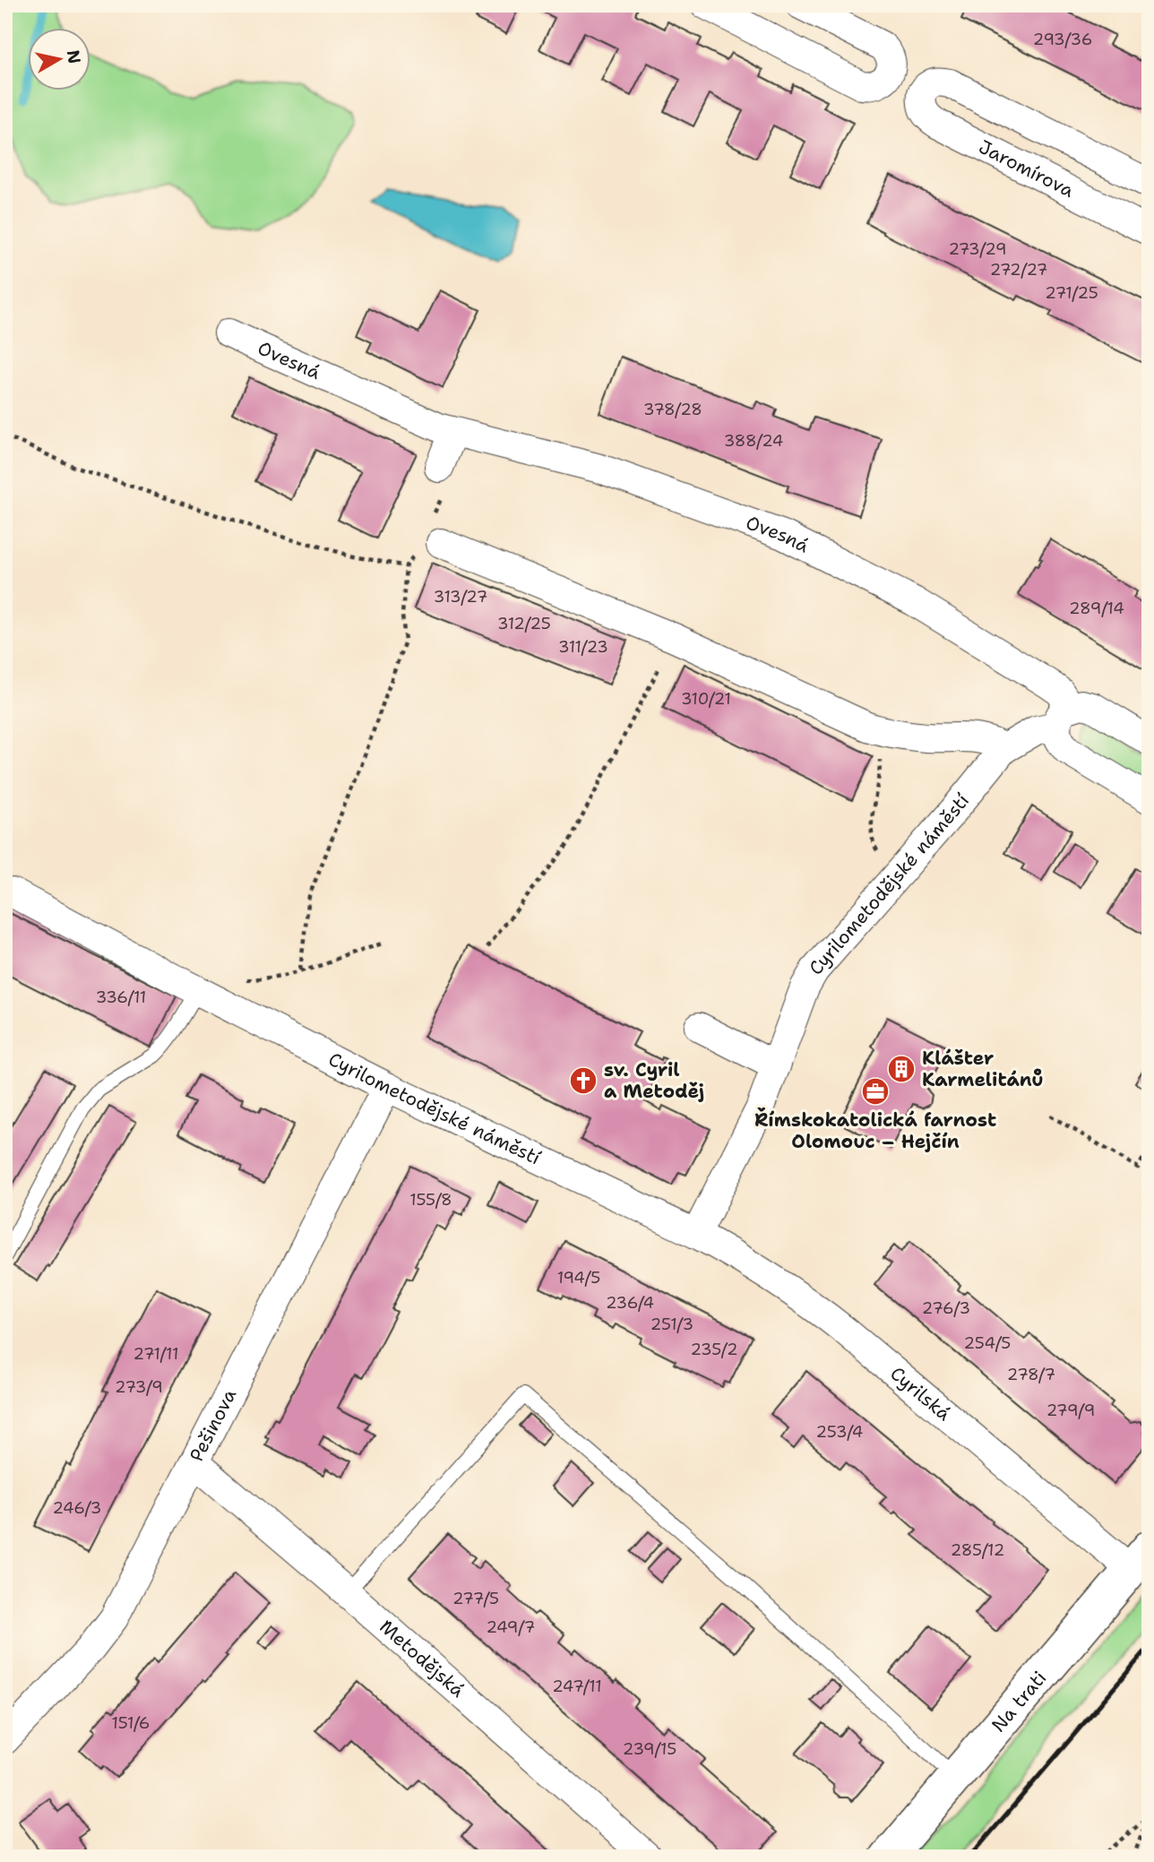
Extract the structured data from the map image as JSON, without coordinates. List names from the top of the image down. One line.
{"streets":{"main road":["Na trati"],"street":["Jaromírova","Ovesná","Cyrilometodějské náměstí","Cyrilská","Pešinova","Metodějská"]},"crossings":[["Cyrilometodějské náměstí","Cyrilská"],["Cyrilometodějské náměstí","Pešinova"],["Cyrilská","Na trati"],["Pešinova","Metodějská"]],"places":{"building":["Klášter Karmelitánů"],"church":["sv. Cyril a Metoděj"],"office":["Římskokatolická farnost Olomouc – Hejčín"]},"house_numbers":["293/36","273/29","272/27","271/25","378/28","388/24","313/27","289/14","312/25","311/23","310/21","336/11","155/8","194/5","236/4","276/3","251/3","254/5","235/2","271/11","278/7","273/9","279/9","253/4","246/3","285/12","277/5","249/7","247/11","151/6","239/15"],"north":"right"}
